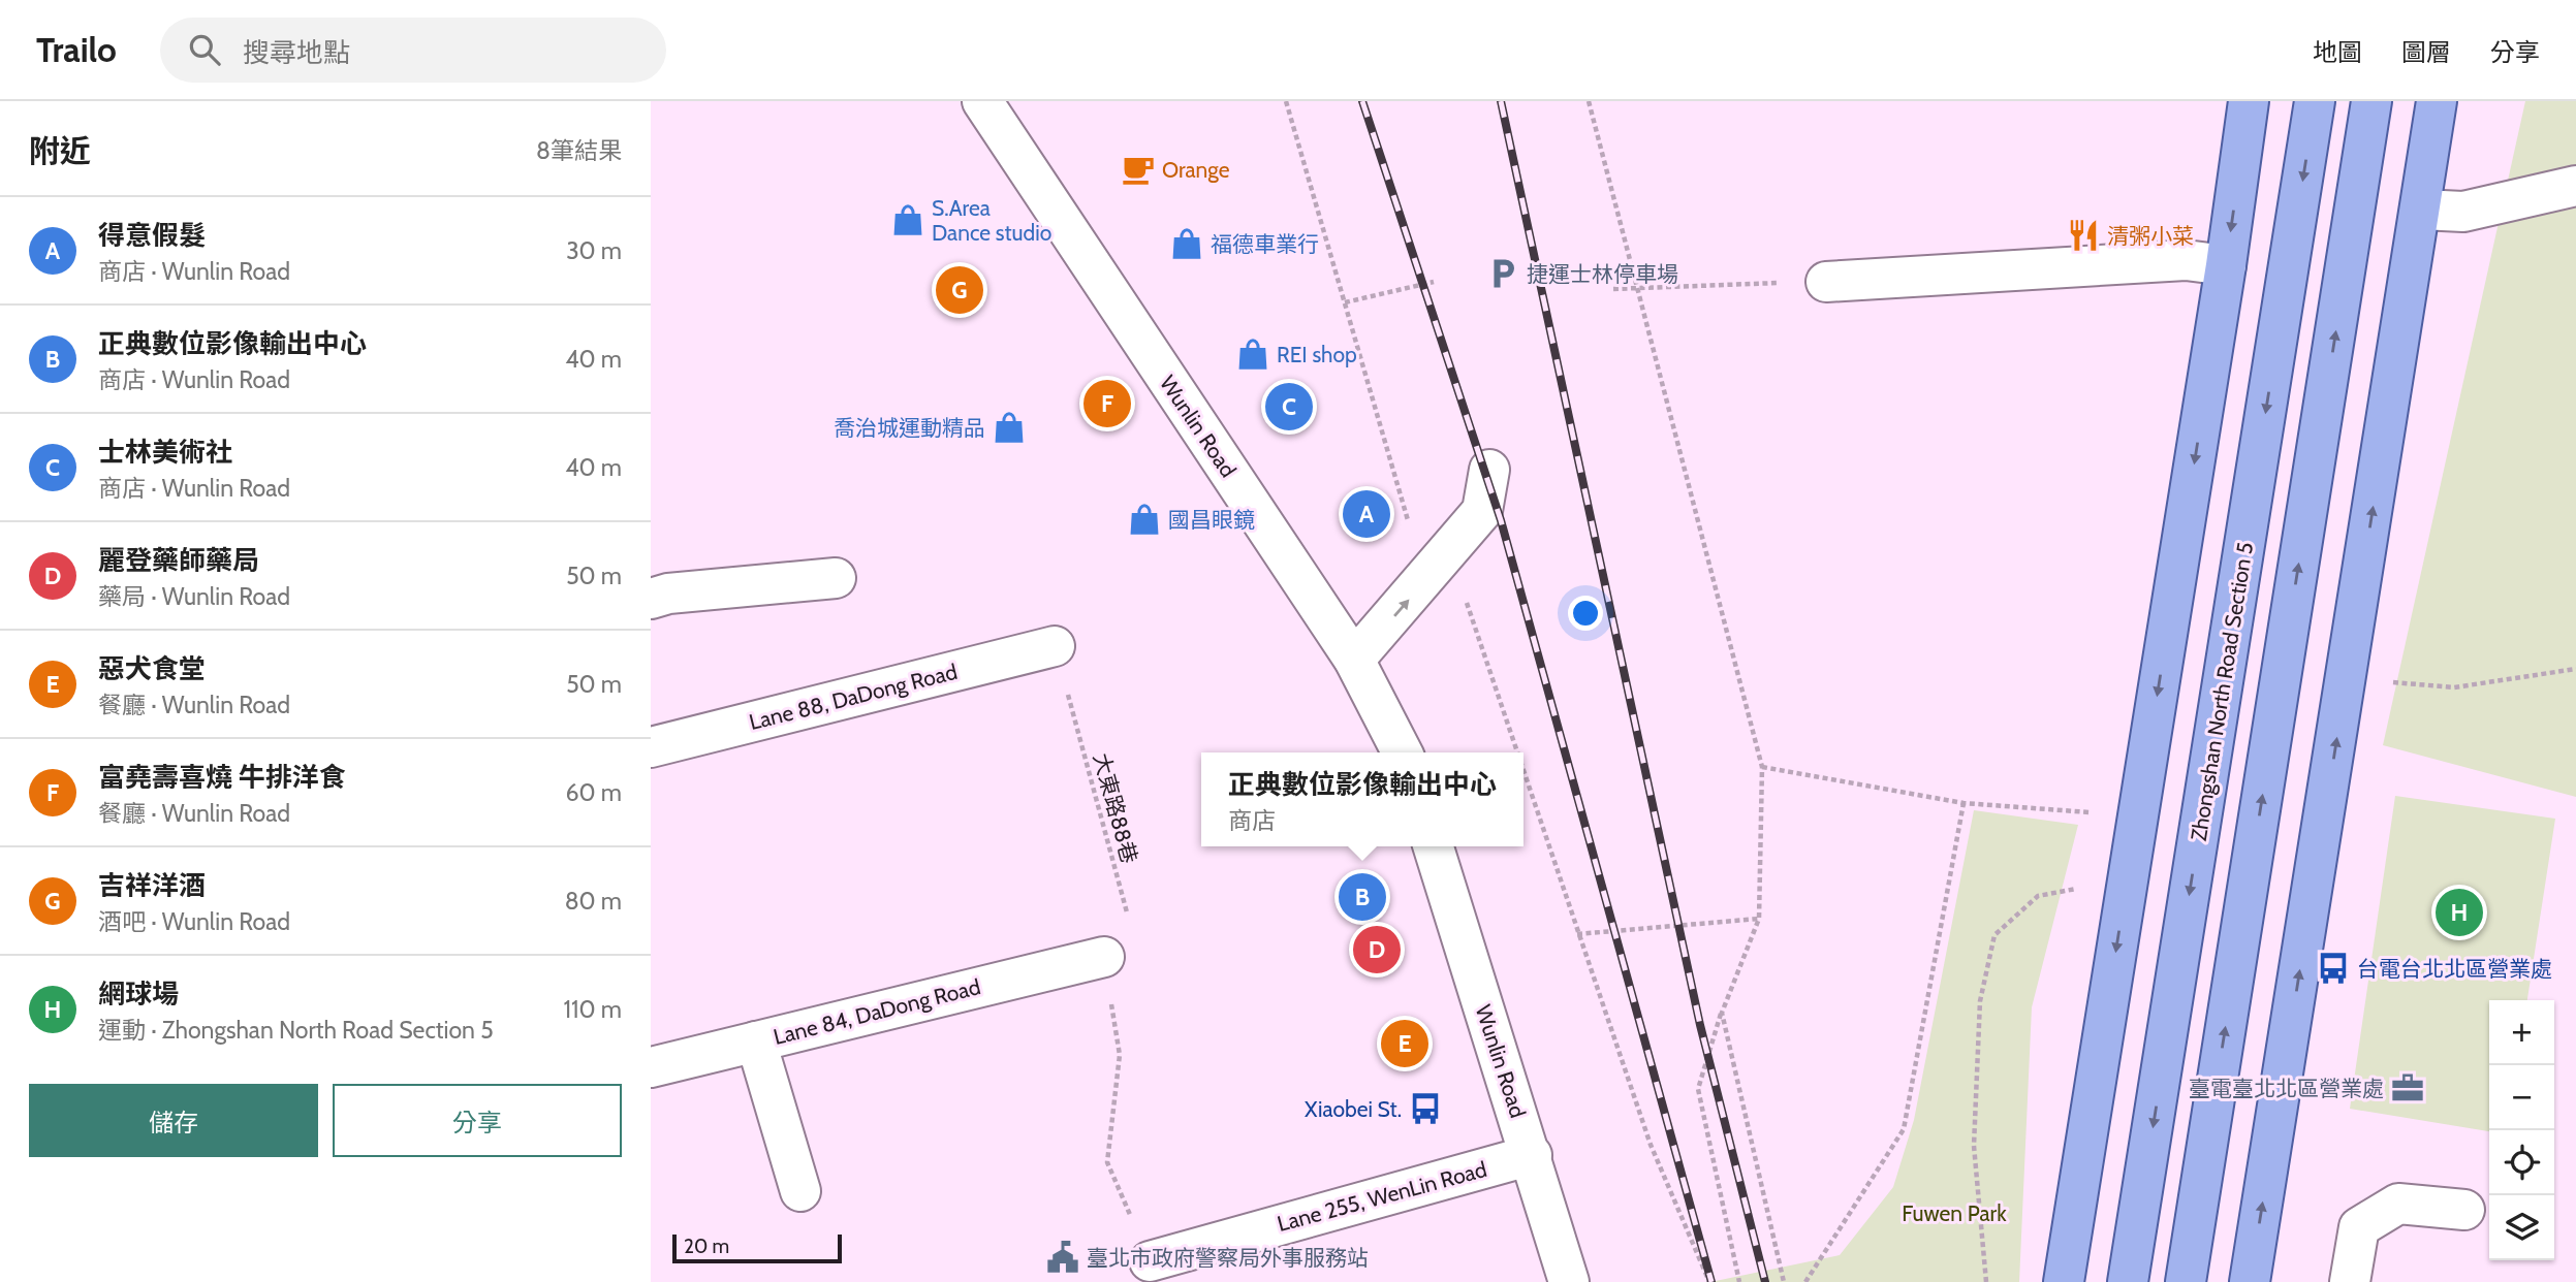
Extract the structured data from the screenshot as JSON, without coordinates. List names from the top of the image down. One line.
{"streets":{"main road":["Zhongshan North Road Section 5"],"street":["Wunlin Road","Lane 88, DaDong Road","Lane 84, DaDong Road","Lane 255, WenLin Road"],"path":["大東路88巷"]},"crossings":[["Wunlin Road","Lane 255, WenLin Road"],["Lane 88, DaDong Road","大東路88巷"],["大東路88巷","Lane 84, DaDong Road"]],"parks":["Fuwen Park"],"places":{"cafe":["Orange"],"shop":["S.Area Dance studio","福德車業行","REI shop","喬治城運動精品","國昌眼鏡"],"restaurant":["清粥小菜"],"parking":["捷運士林停車場"],"bus stop":["台電台北北區營業處","Xiaobei St."],"office":["臺電臺北北區營業處"],"public building":["臺北市政府警察局外事服務站"]},"scale_bar":"20 m","page":{"header":"Trailo","search":"搜尋地點","nav":["地圖","圖層","分享"],"heading":["附近","8筆結果"],"list":[{"mark":"A","name":"得意假髮","note":"商店 · Wunlin Road","value":"30 m"},{"mark":"B","name":"正典數位影像輸出中心","note":"商店 · Wunlin Road","value":"40 m"},{"mark":"C","name":"士林美術社","note":"商店 · Wunlin Road","value":"40 m"},{"mark":"D","name":"麗登藥師藥局","note":"藥局 · Wunlin Road","value":"50 m"},{"mark":"E","name":"惡犬食堂","note":"餐廳 · Wunlin Road","value":"50 m"},{"mark":"F","name":"富堯壽喜燒 牛排洋食","note":"餐廳 · Wunlin Road","value":"60 m"},{"mark":"G","name":"吉祥洋酒","note":"酒吧 · Wunlin Road","value":"80 m"},{"mark":"H","name":"網球場","note":"運動 · Zhongshan North Road Section 5","value":"110 m"}],"pins":["G","F","C","A","B","H","D","E"],"popup":["正典數位影像輸出中心","商店"],"map_buttons":["+","−"],"buttons":["儲存","分享"],"scale":"20 m"}}
